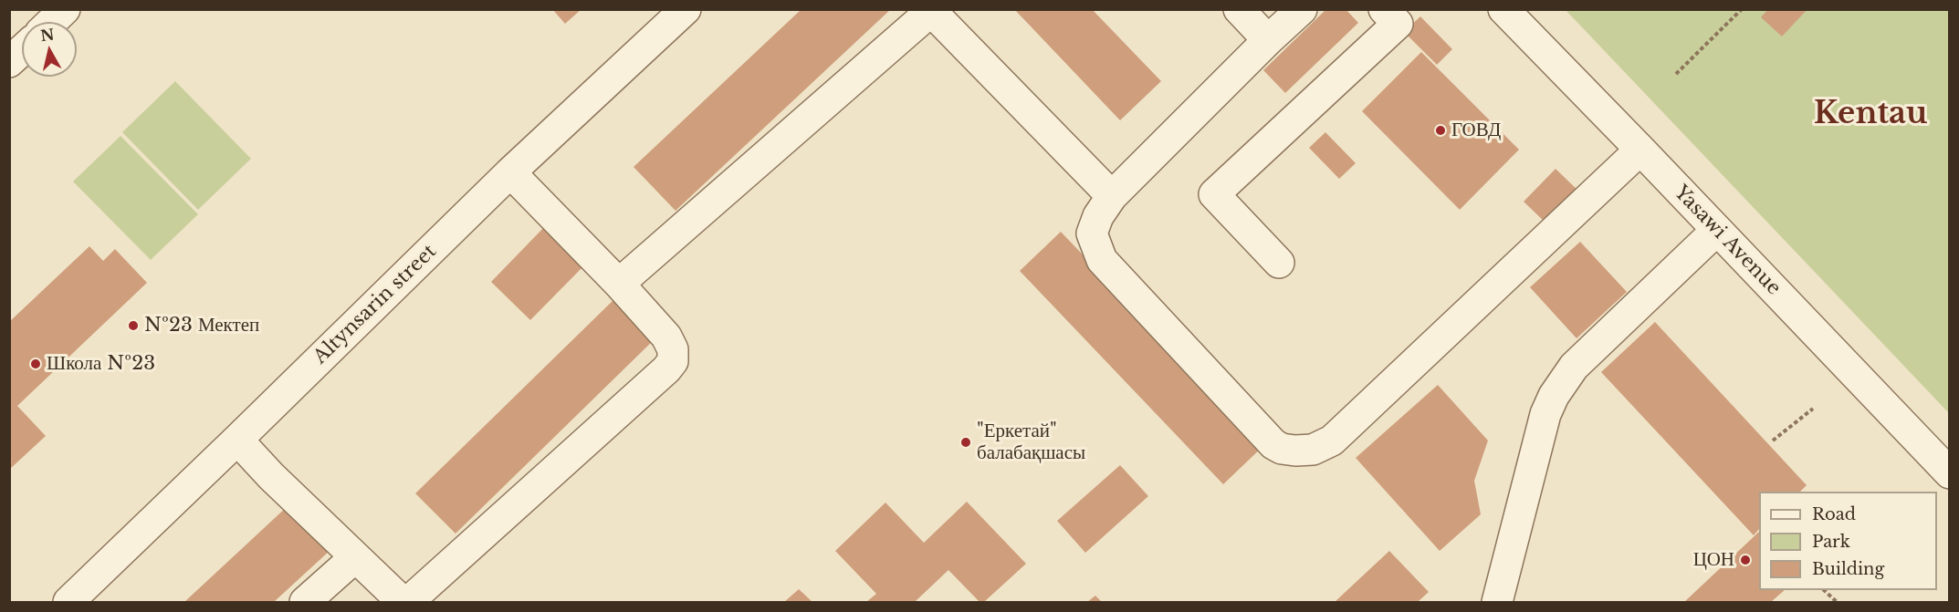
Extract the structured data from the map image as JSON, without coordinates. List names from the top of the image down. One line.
{"streets":{"street":["Yasawi Avenue","Altynsarin street"]},"districts":["Kentau"],"places":["ГОВД","№23 Мектеп","Школа №23","\"Еркетай\" балабақшасы","ЦОН"],"legend":["Road","Park","Building"],"north":"top"}
